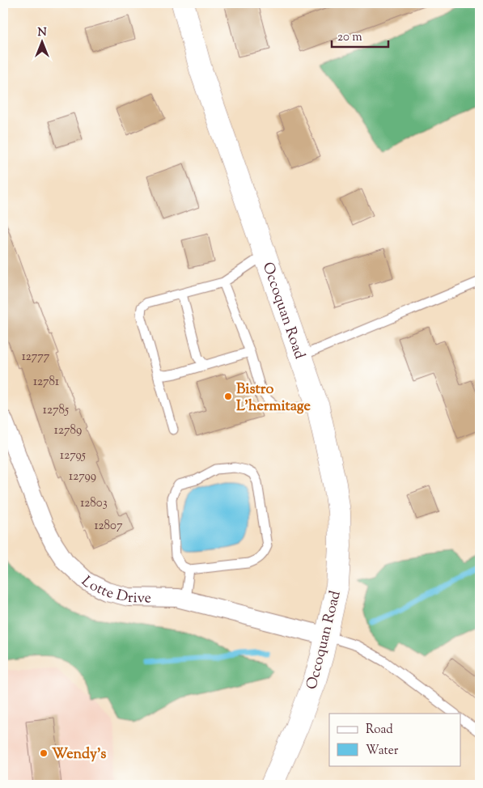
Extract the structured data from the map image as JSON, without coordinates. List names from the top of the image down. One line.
{"streets":{"street":["Occoquan Road","Lotte Drive"]},"crossings":[["Occoquan Road","Lotte Drive"]],"places":["Bistro L'hermitage","Wendy's"],"house_numbers":["12777","12781","12785","12789","12795","12799","12803","12807"],"legend":["Road","Water"],"scale_bar":"20 m","north":"top"}
